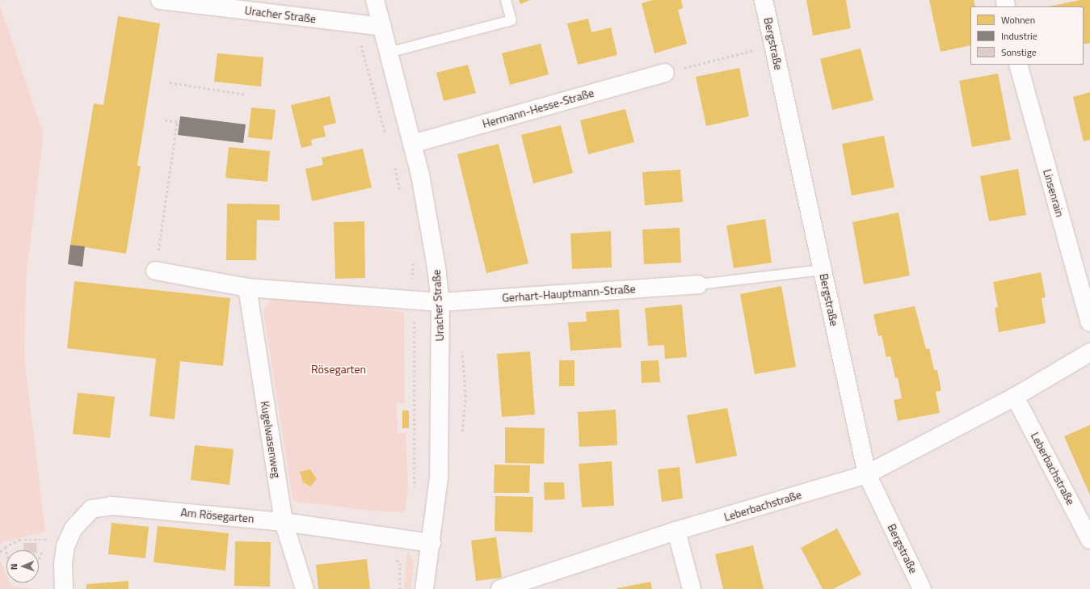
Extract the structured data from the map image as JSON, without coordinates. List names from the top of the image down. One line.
{"streets":{"street":["Uracher Straße","Bergstraße","Hermann-Hesse-Straße","Linsenrain","Gerhart-Hauptmann-Straße","Kugelwasenweg","Leberbachstraße","Am Rösegarten"]},"crossings":[["Uracher Straße","Hermann-Hesse-Straße"],["Uracher Straße","Gerhart-Hauptmann-Straße"],["Uracher Straße","Am Rösegarten"],["Bergstraße","Leberbachstraße"],["Kugelwasenweg","Am Rösegarten"]],"parks":["Rösegarten"],"legend":["Wohnen","Industrie","Sonstige"],"north":"left"}
